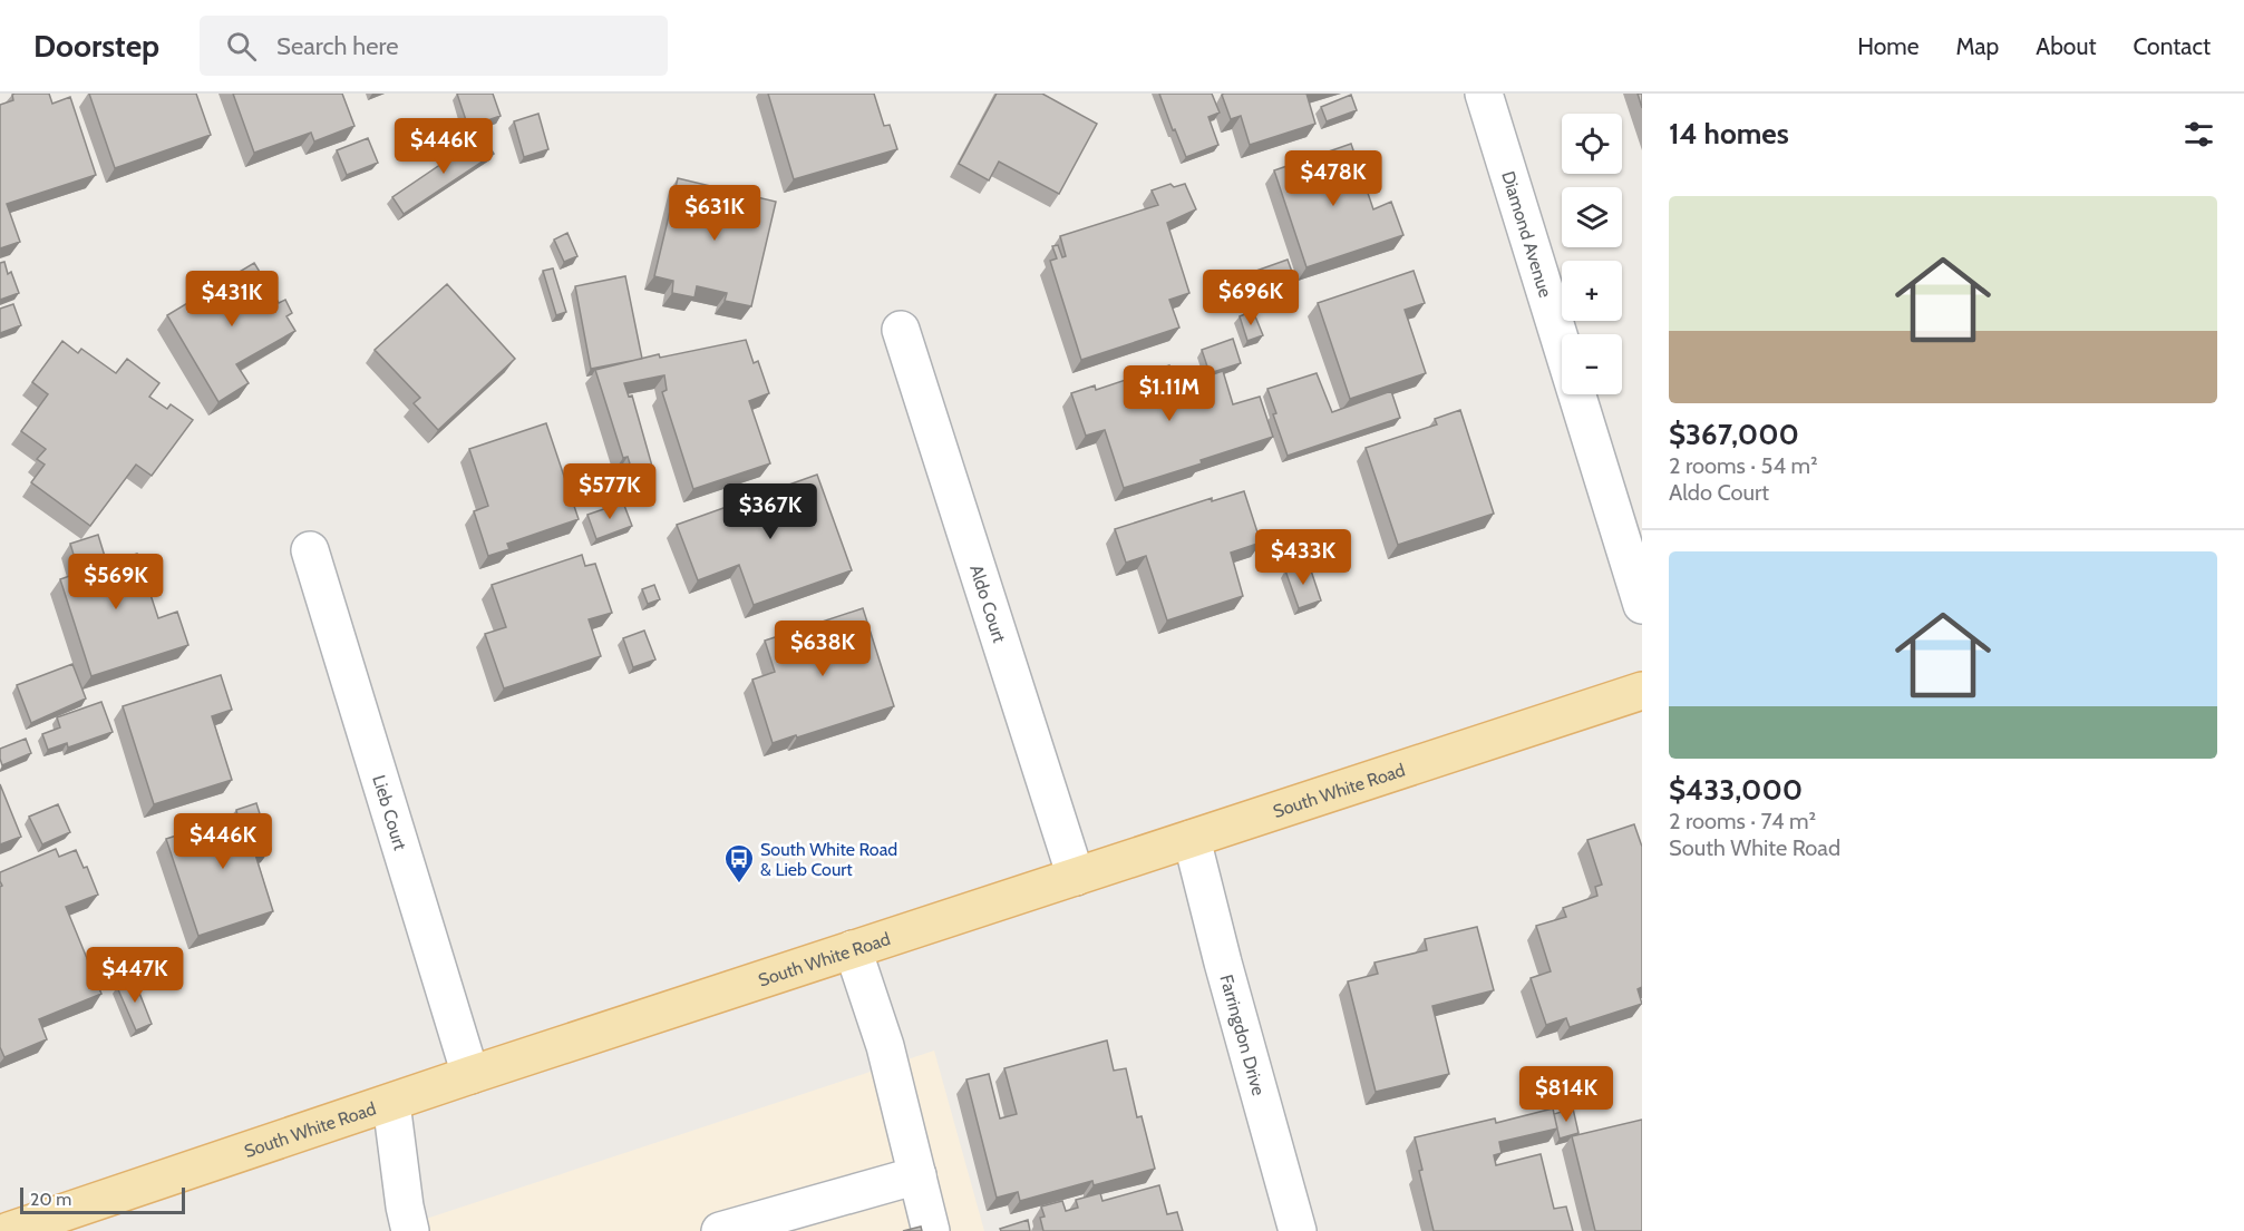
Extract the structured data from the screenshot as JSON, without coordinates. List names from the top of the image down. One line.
{"streets":{"main road":["South White Road"],"street":["Diamond Avenue","Aldo Court","Lieb Court","Farringdon Drive"]},"crossings":[["Aldo Court","South White Road"],["South White Road","Lieb Court"],["South White Road","Farringdon Drive"]],"places":{"bus stop":["South White Road & Lieb Court"]},"scale_bar":"20 m","page":{"header":"Doorstep","search":"Search here","nav":["Home","Map","About","Contact"],"heading":"14 homes","map_buttons":["+","−"],"price":["$446K","$478K","$631K","$696K","$431K","$1.11M","$577K","$367K","$433K","$569K","$638K","$446K","$447K","$814K"],"list":[{"name":"$367,000","note":"2 rooms · 54 m² · Aldo Court"},{"name":"$433,000","note":"2 rooms · 74 m² · South White Road"}],"scale":"20 m"}}
